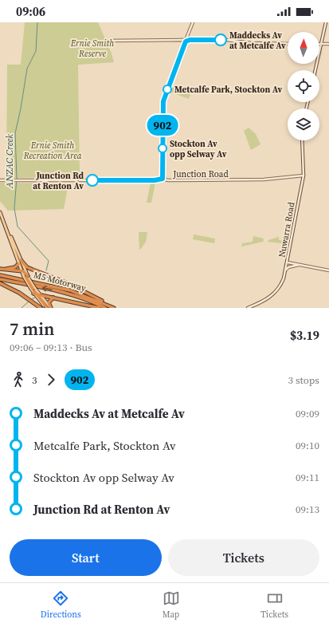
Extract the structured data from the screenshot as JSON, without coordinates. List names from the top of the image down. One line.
{"streets":{"highway":["M5 Motorway"],"street":["Junction Road","Nuwarra Road"]},"crossings":[["Junction Road","Nuwarra Road"]],"water":["ANZAC Creek"],"parks":["Ernie Smith Reserve","Ernie Smith Recreation Area"],"places":["Maddecks Av at Metcalfe Av","Metcalfe Park, Stockton Av","Stockton Av opp Selway Av","Junction Rd at Renton Av"],"lines":["bus line 902"],"north":"top","page":{"status":"09:06","on_map":"902","heading":["7 min","09:06 – 09:13 · Bus","$3.19"],"legs":["3","902","3 stops"],"list":[{"name":"Maddecks Av at Metcalfe Av","value":"09:09"},{"name":"Metcalfe Park, Stockton Av","value":"09:10"},{"name":"Stockton Av opp Selway Av","value":"09:11"},{"name":"Junction Rd at Renton Av","value":"09:13"}],"buttons":["Start","Tickets"],"tabs":["Directions","Map","Tickets"]}}
